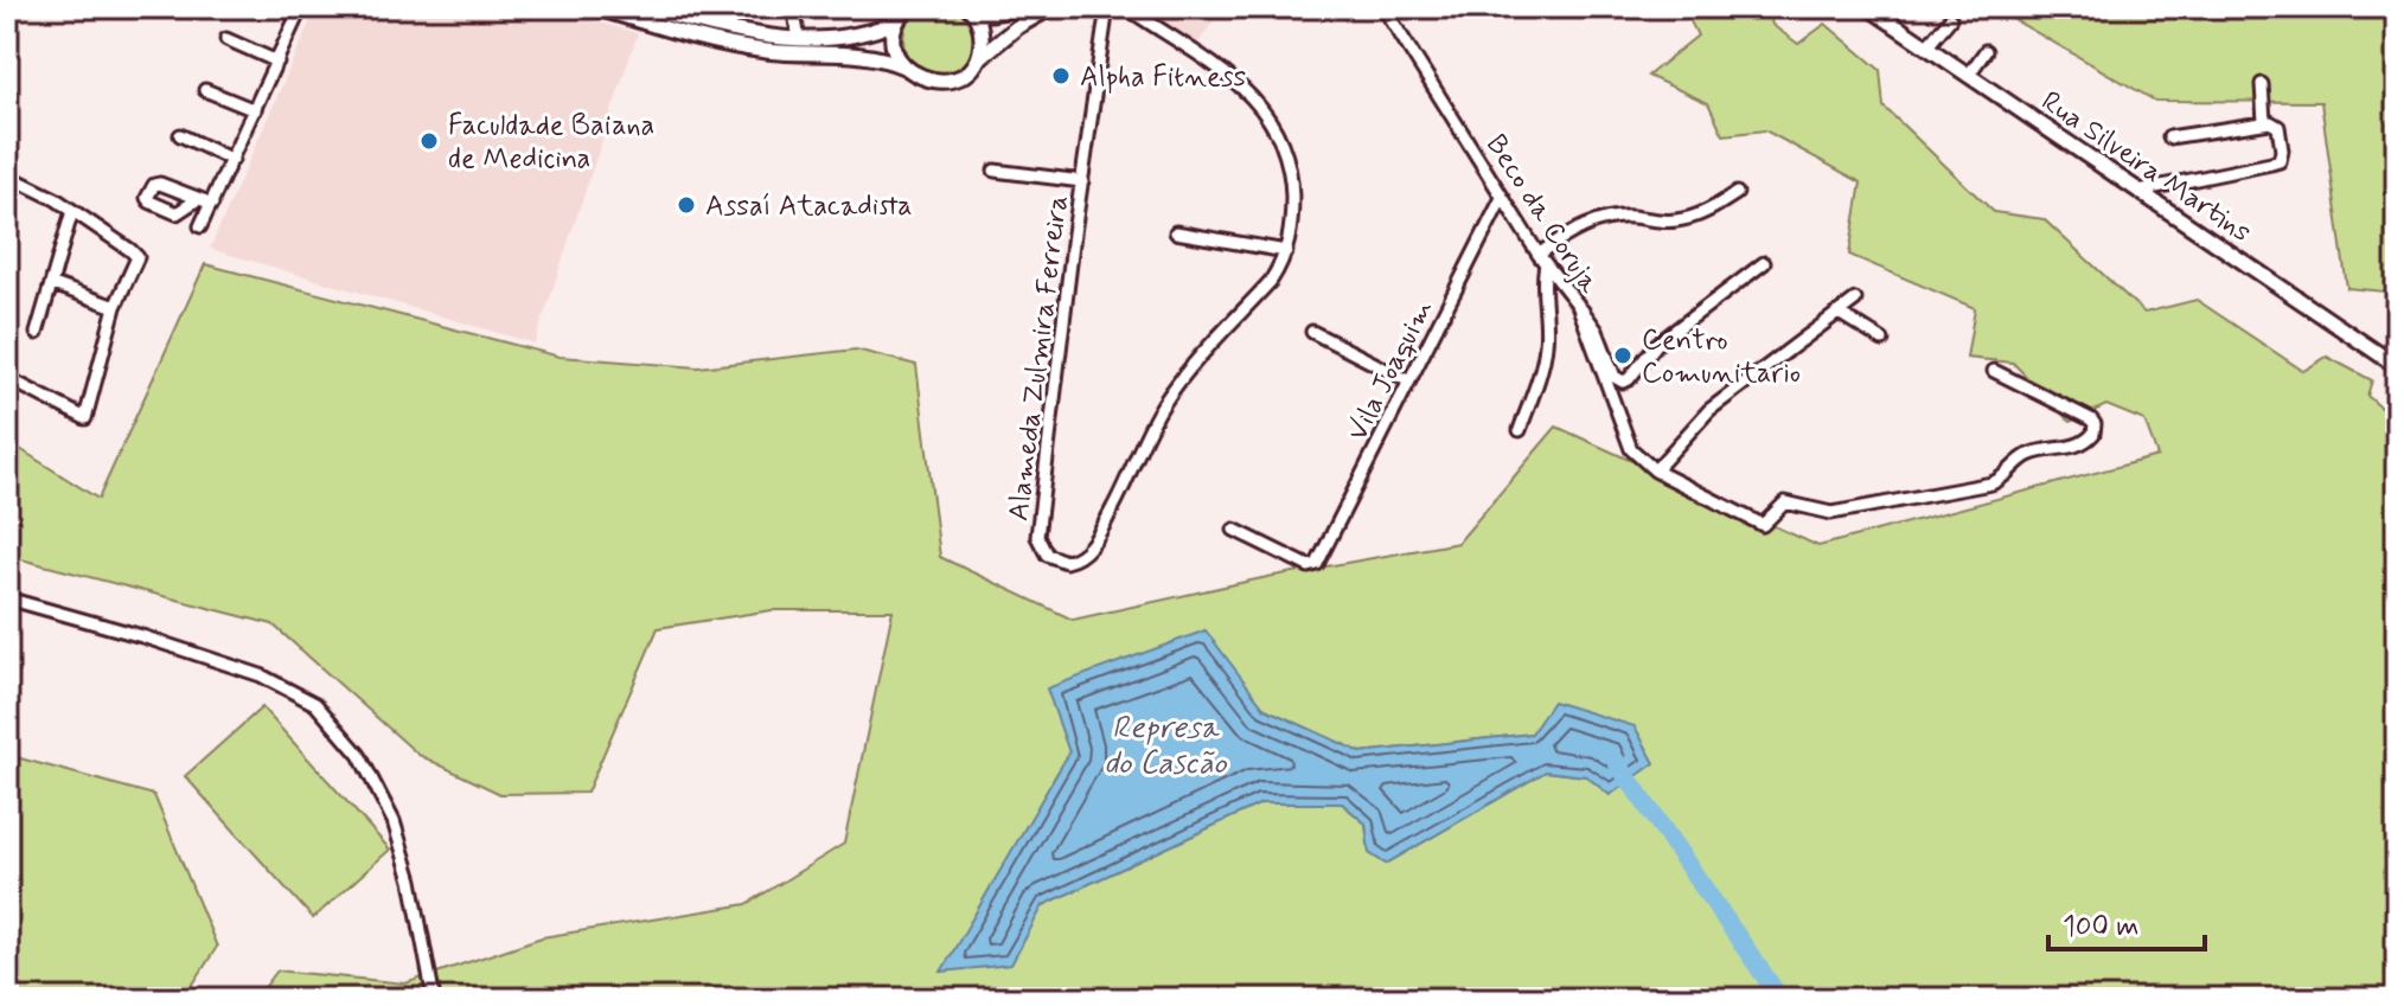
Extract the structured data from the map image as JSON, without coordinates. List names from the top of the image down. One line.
{"streets":{"main road":["Rua Silveira Martins"],"street":["Beco da Coruja","Alameda Zulmira Ferreira","Vila Joaquim"]},"crossings":[["Beco da Coruja","Vila Joaquim"]],"water":["Represa do Cascão"],"places":["Alpha Fitness","Faculdade Baiana de Medicina","Assaí Atacadista","Centro Comunitario"],"scale_bar":"100 m"}
